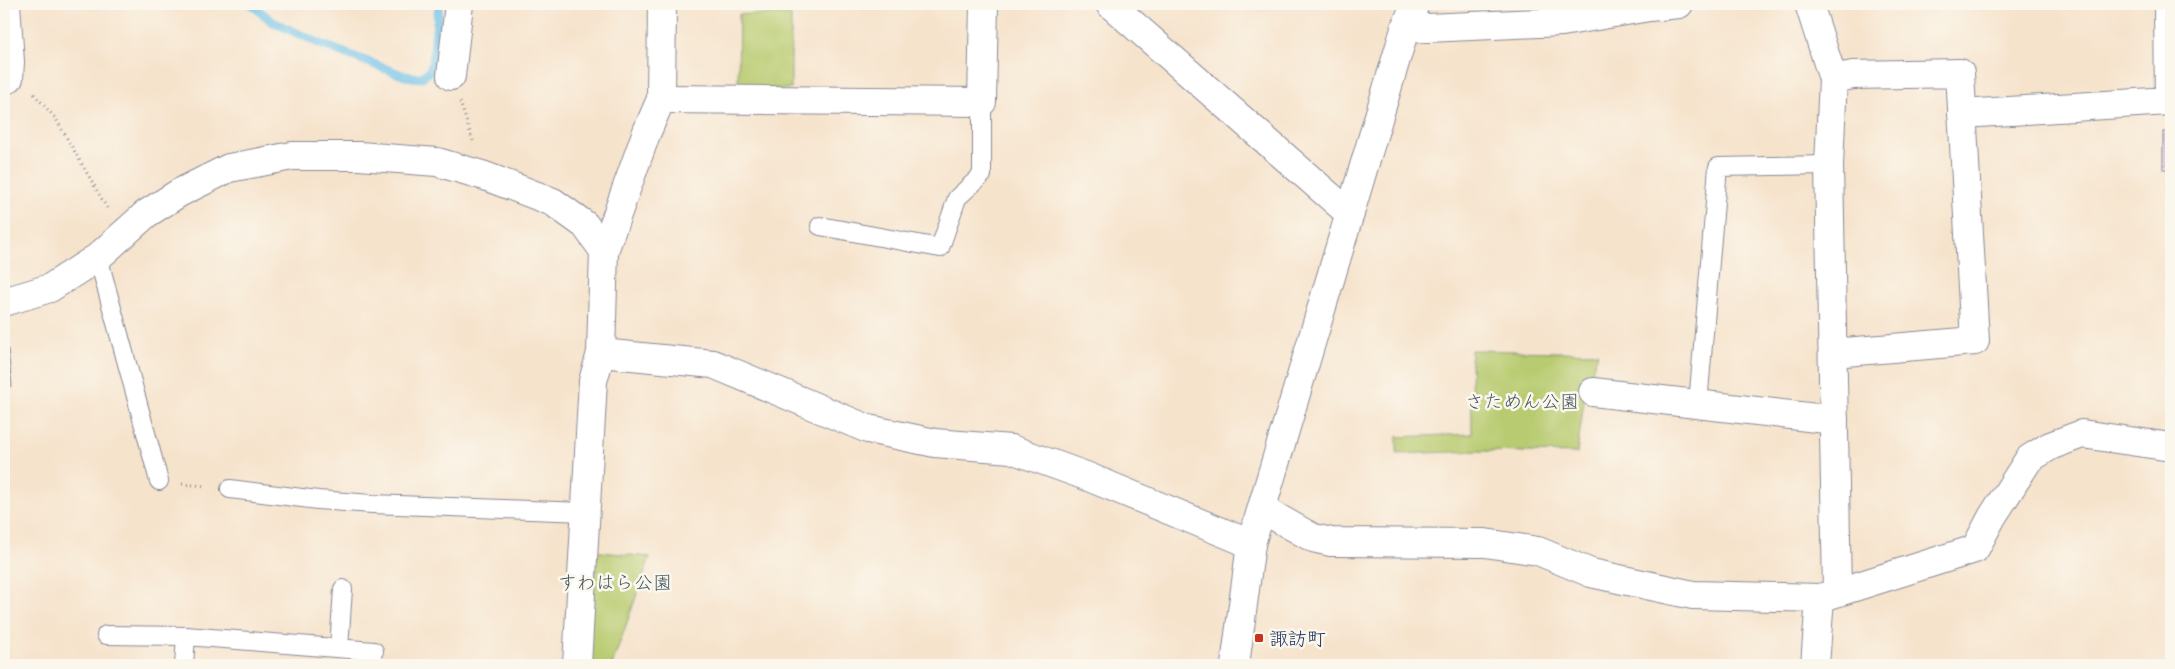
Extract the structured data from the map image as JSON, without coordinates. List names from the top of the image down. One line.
{"parks":["さためん公園","すわはら公園"],"places":{"transit":["諏訪町"]}}
